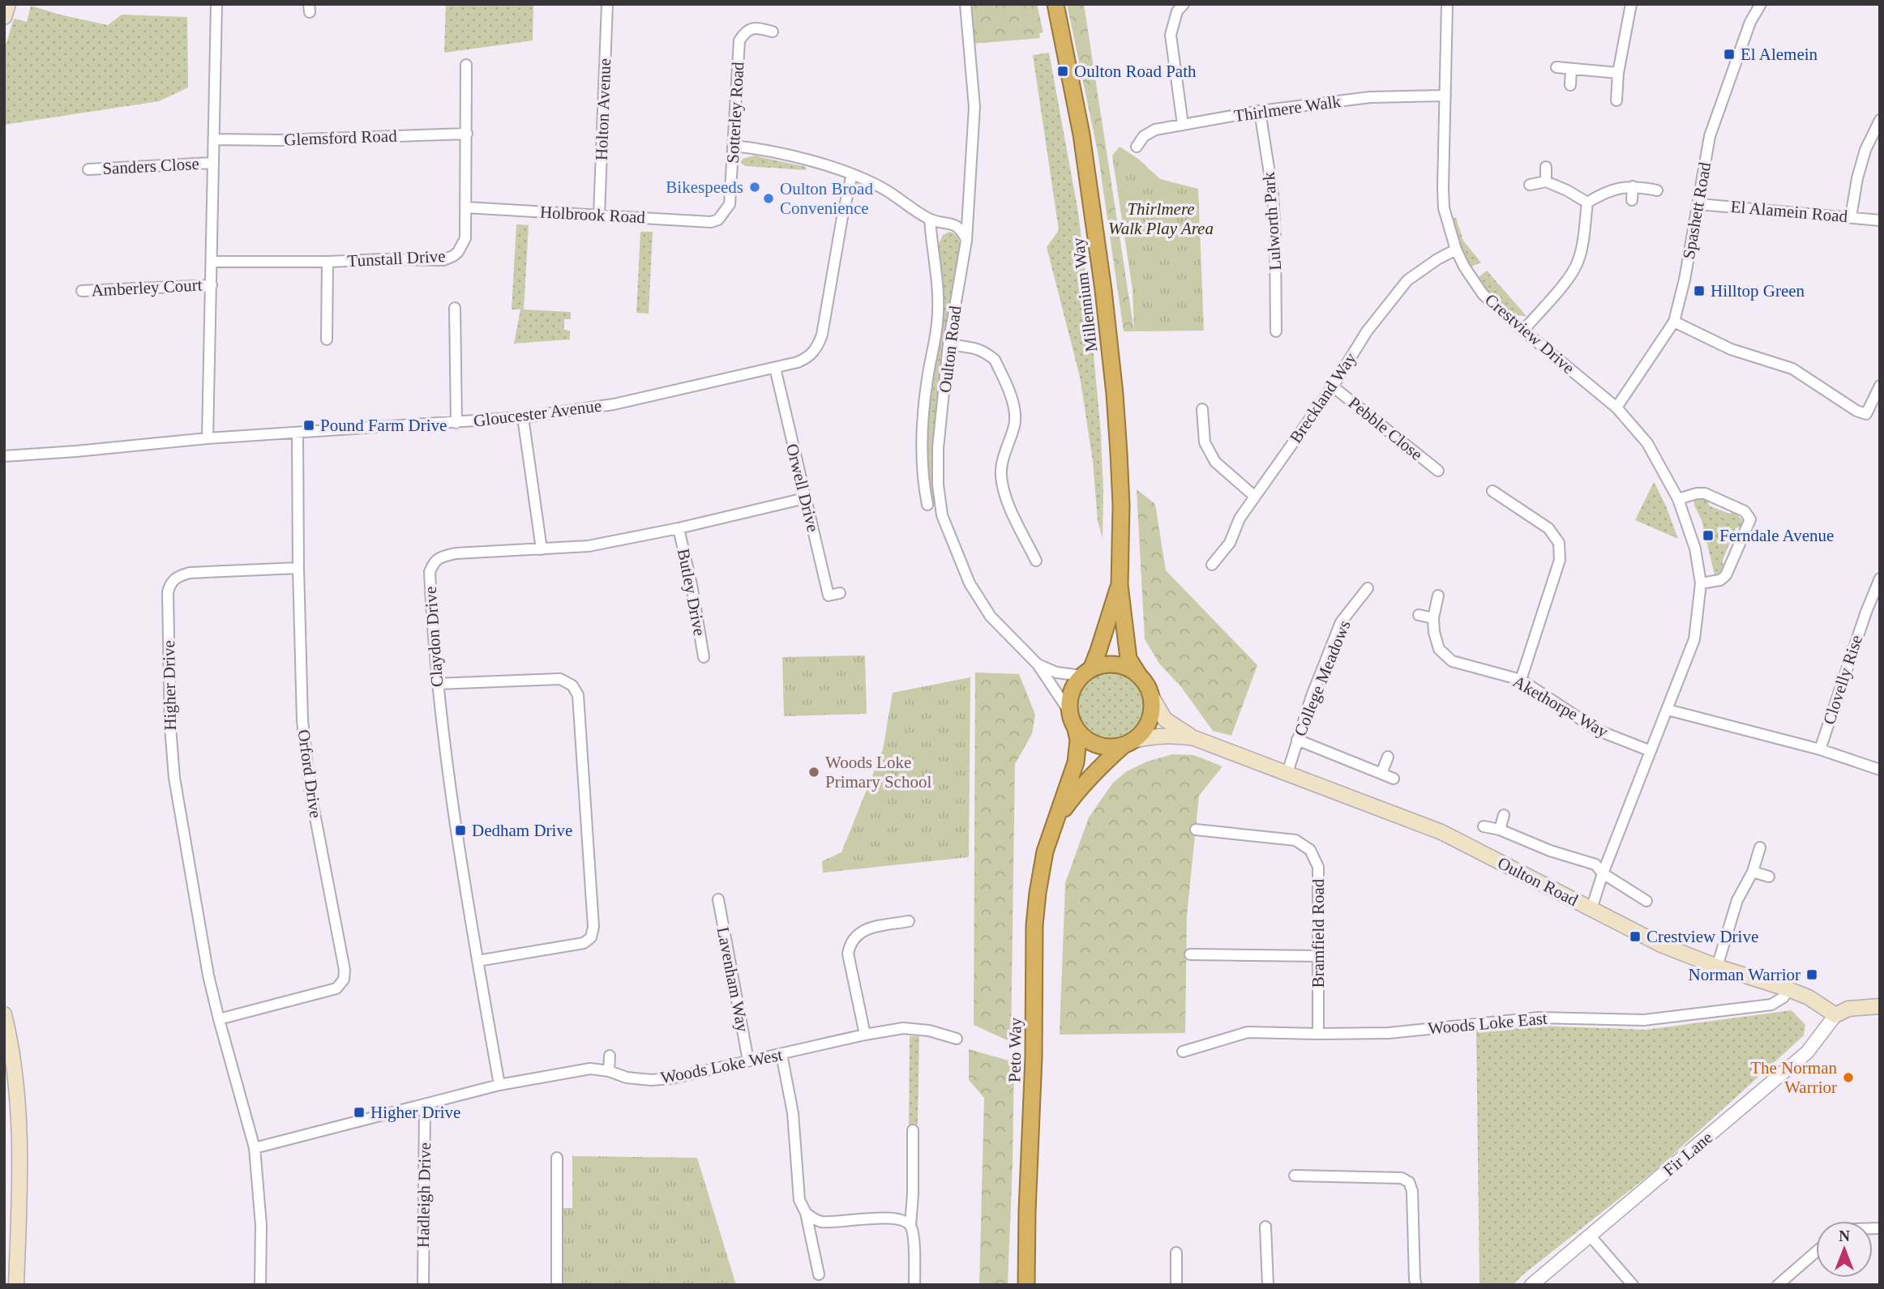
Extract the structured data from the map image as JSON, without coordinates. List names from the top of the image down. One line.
{"streets":{"highway":["Millennium Way","Peto Way"],"main road":["Oulton Road"],"street":["Thirlmere Walk","Holton Avenue","Sotterley Road","Glemsford Road","Sanders Close","Spashett Road","El Alamein Road","Holbrook Road","Lulworth Park","Tunstall Drive","Amberley Court","Crestview Drive","Breckland Way","Gloucester Avenue","Pebble Close","Orwell Drive","Butley Drive","Claydon Drive","College Meadows","Clovelly Rise","Higher Drive","Akethorpe Way","Orford Drive","Bramfield Road","Lavenham Way","Woods Loke East","Woods Loke West","Fir Lane","Hadleigh Drive"]},"crossings":[["Thirlmere Walk","Lulworth Park"],["Thirlmere Walk","Crestview Drive"],["Holton Avenue","Holbrook Road"],["Sotterley Road","Holbrook Road"],["Glemsford Road","Tunstall Drive"],["Spashett Road","El Alamein Road"],["Spashett Road","Crestview Drive"],["Holbrook Road","Tunstall Drive"],["Millennium Way","Oulton Road"],["Millennium Way","Peto Way"],["Crestview Drive","Oulton Road"],["Crestview Drive","Breckland Way"],["Crestview Drive","Akethorpe Way"],["Oulton Road","College Meadows"],["Oulton Road","Woods Loke East"],["Oulton Road","Peto Way"],["Oulton Road","Fir Lane"],["Breckland Way","Pebble Close"],["Gloucester Avenue","Orwell Drive"],["Gloucester Avenue","Orford Drive"],["Orwell Drive","Claydon Drive"],["Butley Drive","Claydon Drive"],["Claydon Drive","Woods Loke West"],["Higher Drive","Orford Drive"],["Higher Drive","Woods Loke West"],["Bramfield Road","Woods Loke East"],["Lavenham Way","Woods Loke West"],["Woods Loke West","Hadleigh Drive"]],"parks":["Thirlmere Walk Play Area"],"places":{"transit":["El Alemein","Oulton Road Path","Hilltop Green","Pound Farm Drive","Ferndale Avenue","Dedham Drive","Crestview Drive","Norman Warrior","Higher Drive"],"other":["Bikespeeds","Oulton Broad Convenience","Woods Loke Primary School","The Norman Warrior"]},"north":"top"}
